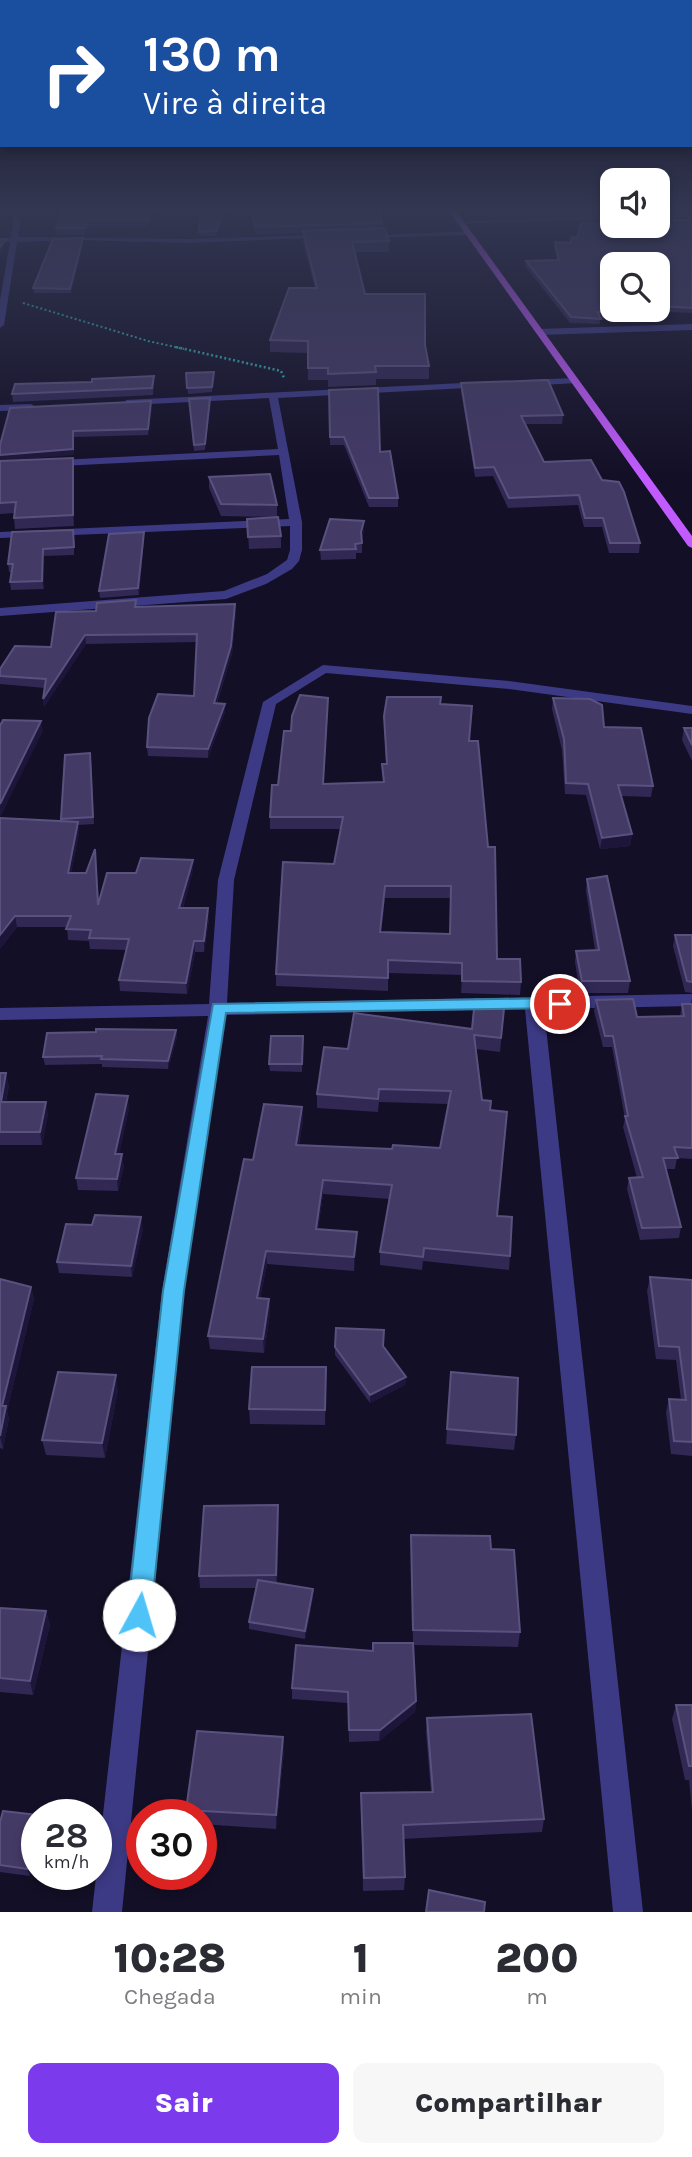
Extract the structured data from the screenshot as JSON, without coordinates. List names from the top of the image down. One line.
{"page":{"turn":["130 m","Vire à direita"],"speed":"28 km/h","limit":"30","eta":["10:28","Chegada","1","min","200","m"],"buttons":["Sair","Compartilhar"]}}
